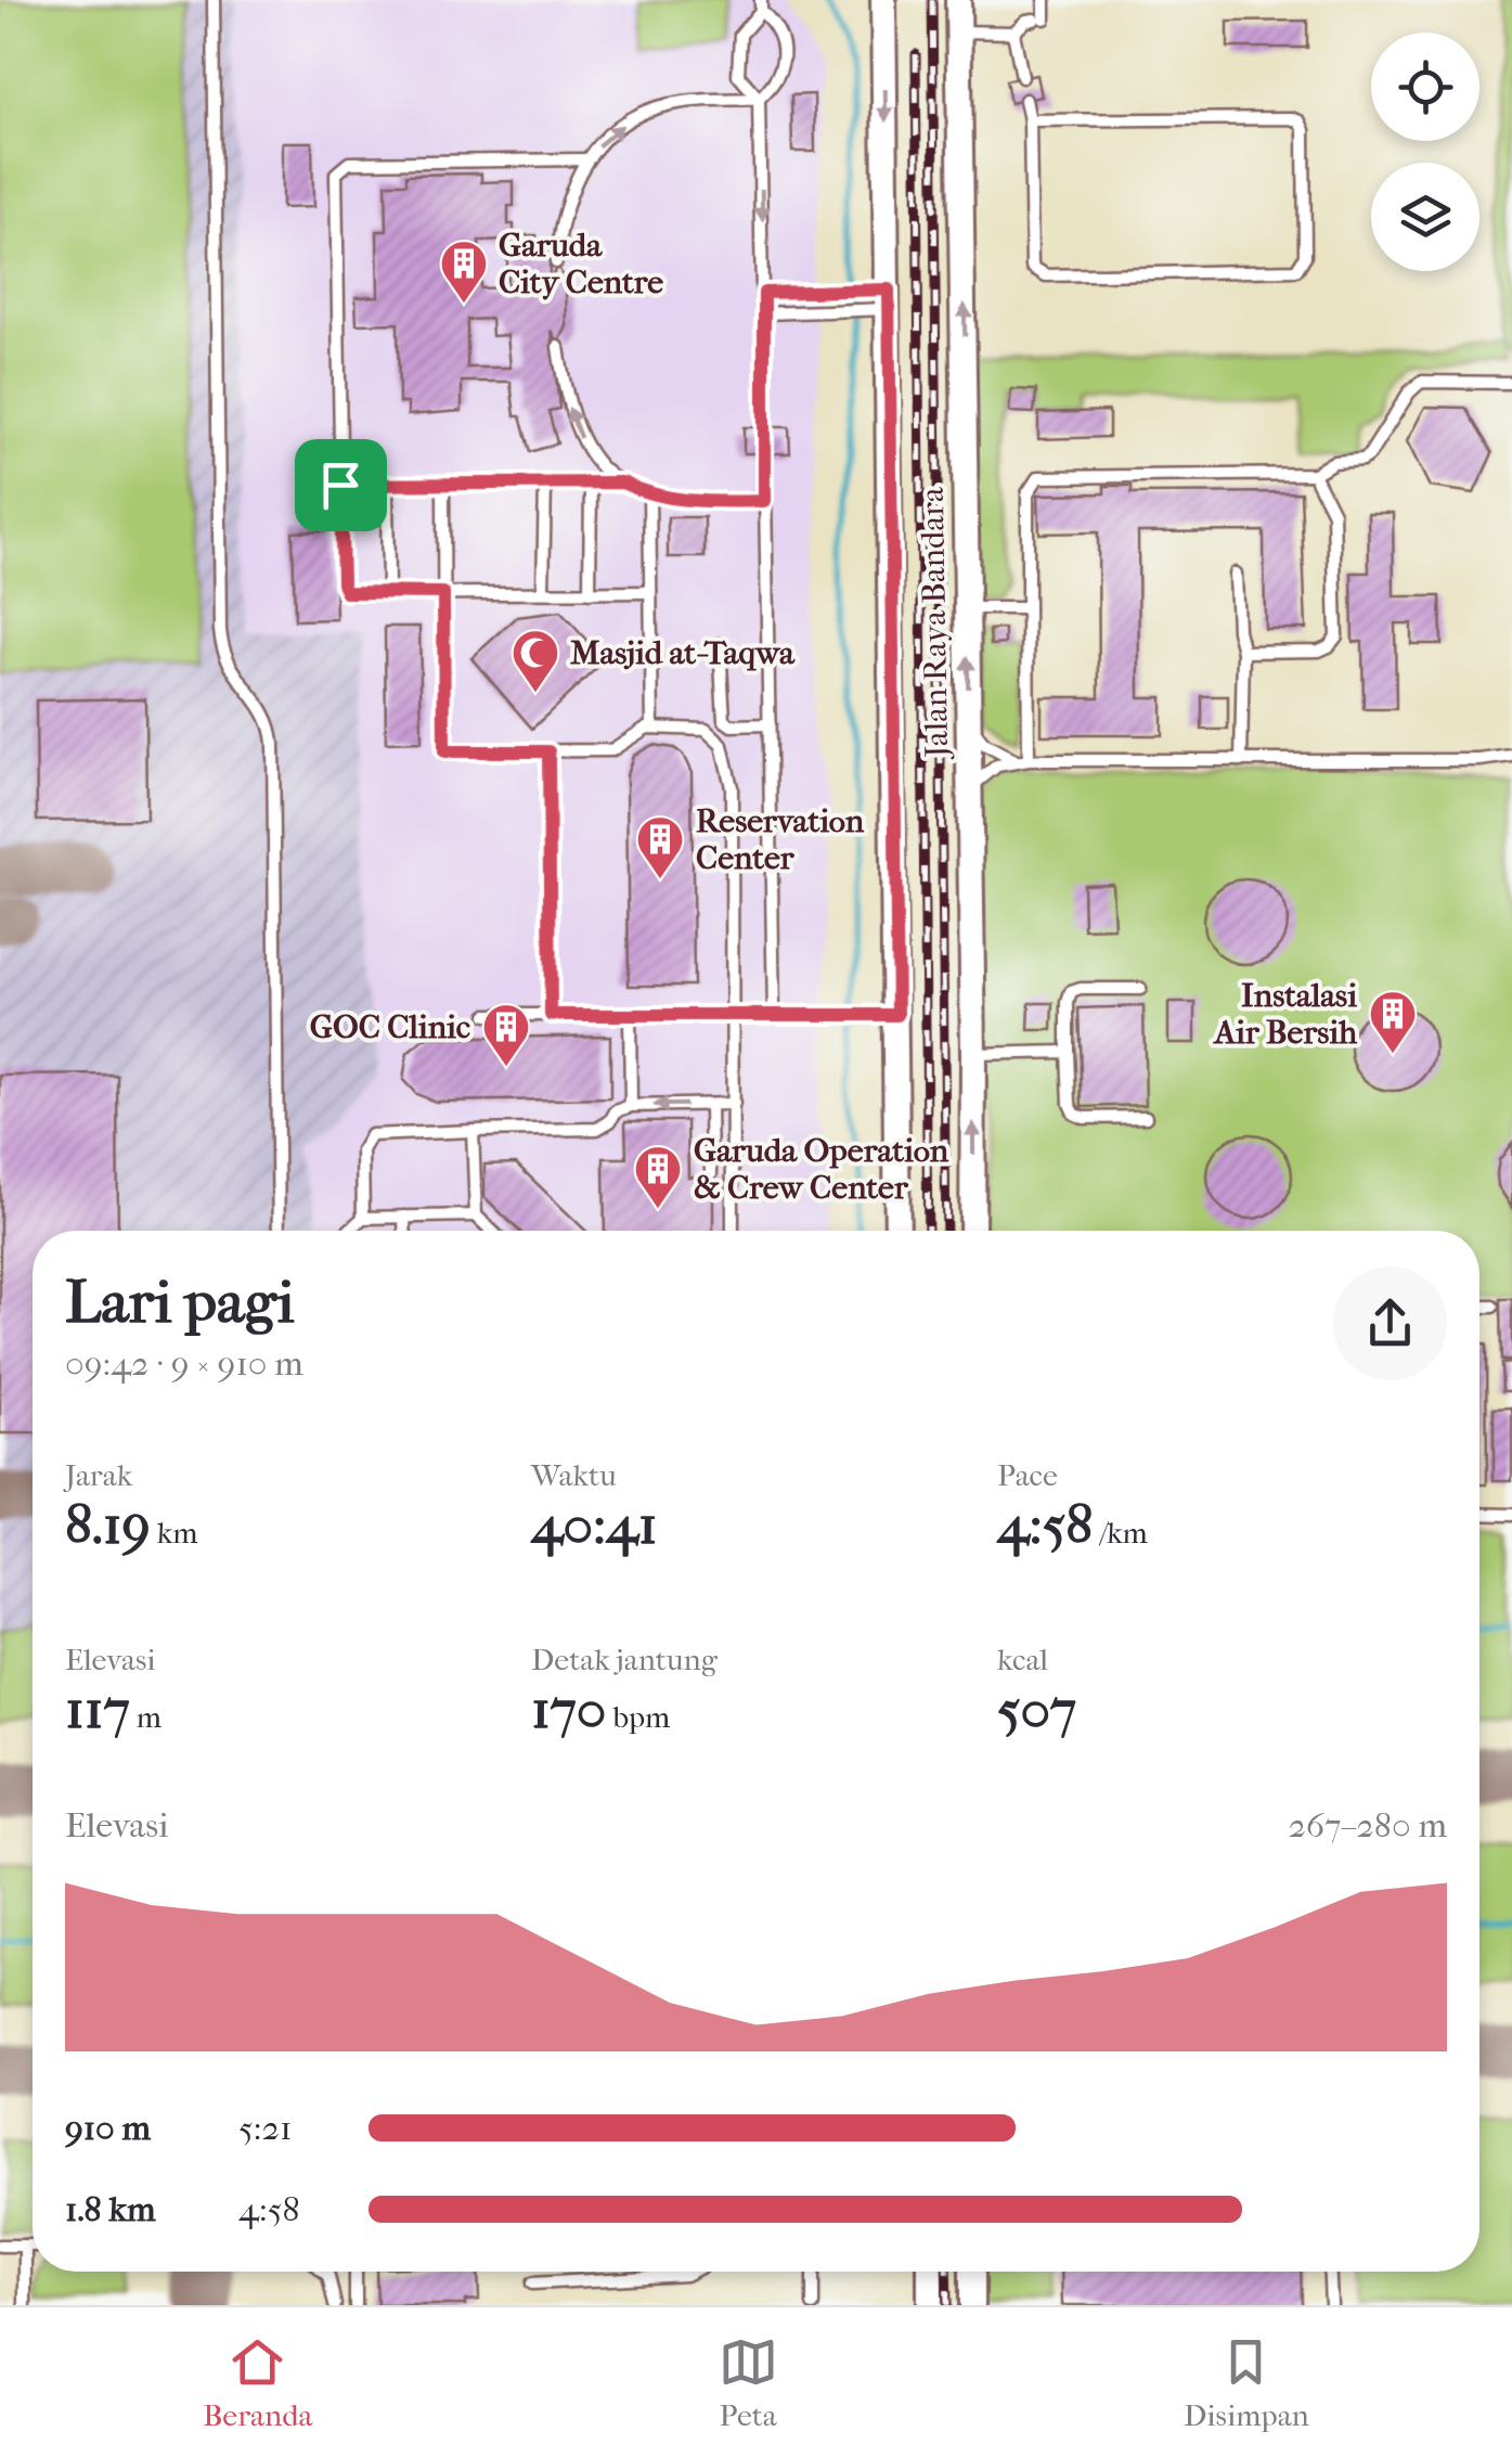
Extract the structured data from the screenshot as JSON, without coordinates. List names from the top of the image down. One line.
{"streets":{"street":["Jalan Raya Bandara"]},"places":{"building":["Garuda City Centre","Reservation Center","Instalasi Air Bersih","GOC Clinic","Garuda Operation & Crew Center"],"mosque":["Masjid at-Taqwa"]},"page":{"heading":["Lari pagi","09:42 · 9 × 910 m"],"stats":[["Jarak","8.19 km"],["Waktu","40:41"],["Pace","4:58 /km"],["Elevasi","117 m"],["Detak jantung","170 bpm"],["kcal","507"]],"chart":["Elevasi","267–280 m"],"list":[{"name":"910 m","note":"5:21"},{"name":"1.8 km","note":"4:58"}],"tabs":["Beranda","Peta","Disimpan"]}}
